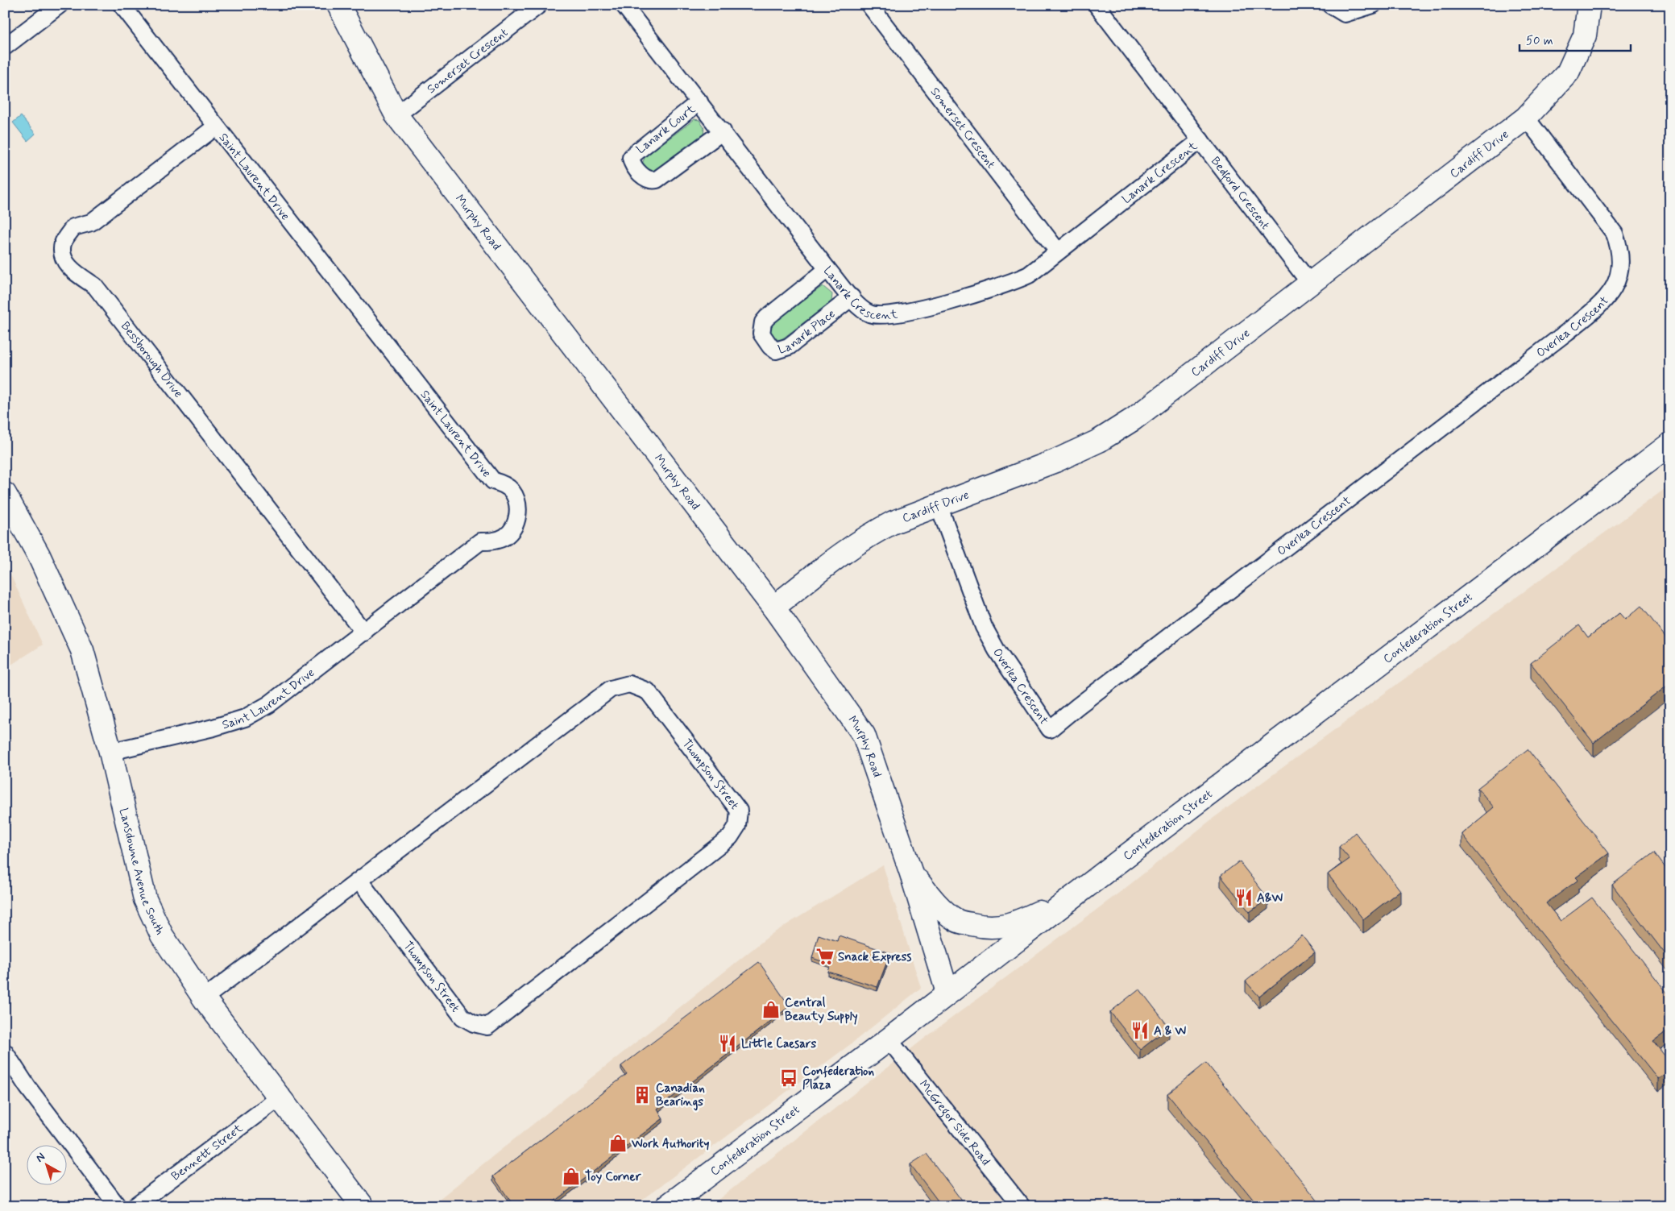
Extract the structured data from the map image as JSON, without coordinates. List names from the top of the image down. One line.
{"streets":{"street":["Somerset Crescent","Lanark Court","Cardiff Drive","Lanark Crescent","Saint Laurent Drive","Bedford Crescent","Murphy Road","Overlea Crescent","Lanark Place","Bessborough Drive","Confederation Street","Thompson Street","Lansdowne Avenue South","McGregor Side Road","Bennett Street"]},"crossings":[["Somerset Crescent","Lanark Crescent"],["Somerset Crescent","Murphy Road"],["Lanark Court","Lanark Crescent"],["Cardiff Drive","Bedford Crescent"],["Cardiff Drive","Murphy Road"],["Cardiff Drive","Overlea Crescent"],["Lanark Crescent","Bedford Crescent"],["Lanark Crescent","Lanark Place"],["Saint Laurent Drive","Bessborough Drive"],["Saint Laurent Drive","Lansdowne Avenue South"],["Murphy Road","Confederation Street"],["Confederation Street","McGregor Side Road"],["Thompson Street","Lansdowne Avenue South"],["Lansdowne Avenue South","Bennett Street"]],"places":{"restaurant":["A&W","A & W","Little Caesars"],"supermarket":["Snack Express"],"shop":["Central Beauty Supply","Work Authority","Toy Corner"],"bus stop":["Confederation Plaza"],"building":["Canadian Bearings"]},"scale_bar":"50 m","north":"top left"}
